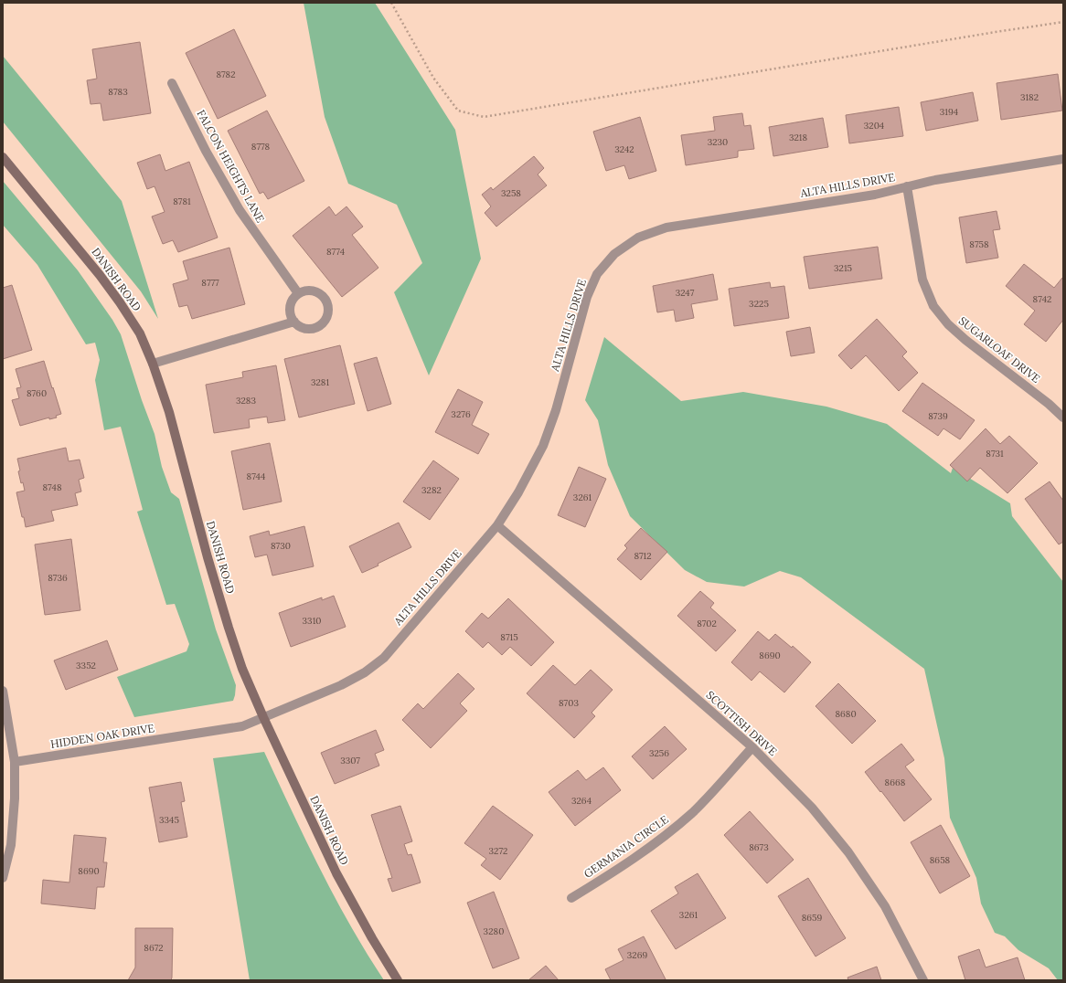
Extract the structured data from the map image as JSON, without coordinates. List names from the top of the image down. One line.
{"streets":{"street":["FALCON HEIGHTS LANE","ALTA HILLS DRIVE","DANISH ROAD","SUGARLOAF DRIVE","SCOTTISH DRIVE","HIDDEN OAK DRIVE","GERMANIA CIRCLE"]},"crossings":[["ALTA HILLS DRIVE","DANISH ROAD"],["ALTA HILLS DRIVE","SUGARLOAF DRIVE"],["ALTA HILLS DRIVE","SCOTTISH DRIVE"],["ALTA HILLS DRIVE","HIDDEN OAK DRIVE"],["DANISH ROAD","HIDDEN OAK DRIVE"],["SCOTTISH DRIVE","GERMANIA CIRCLE"]],"house_numbers":["8782","8783","3182","3194","3204","3218","3230","8778","3242","3258","8781","8758","8774","3215","8777","3247","8742","3225","3281","8760","3283","3276","8739","8731","8744","8748","3282","3261","8730","8712","8736","3310","8702","8715","8690","3352","8703","8680","3256","3307","8668","3264","3345","8673","3272","8658","8690","3261","8659","3280","8672","3269"]}
